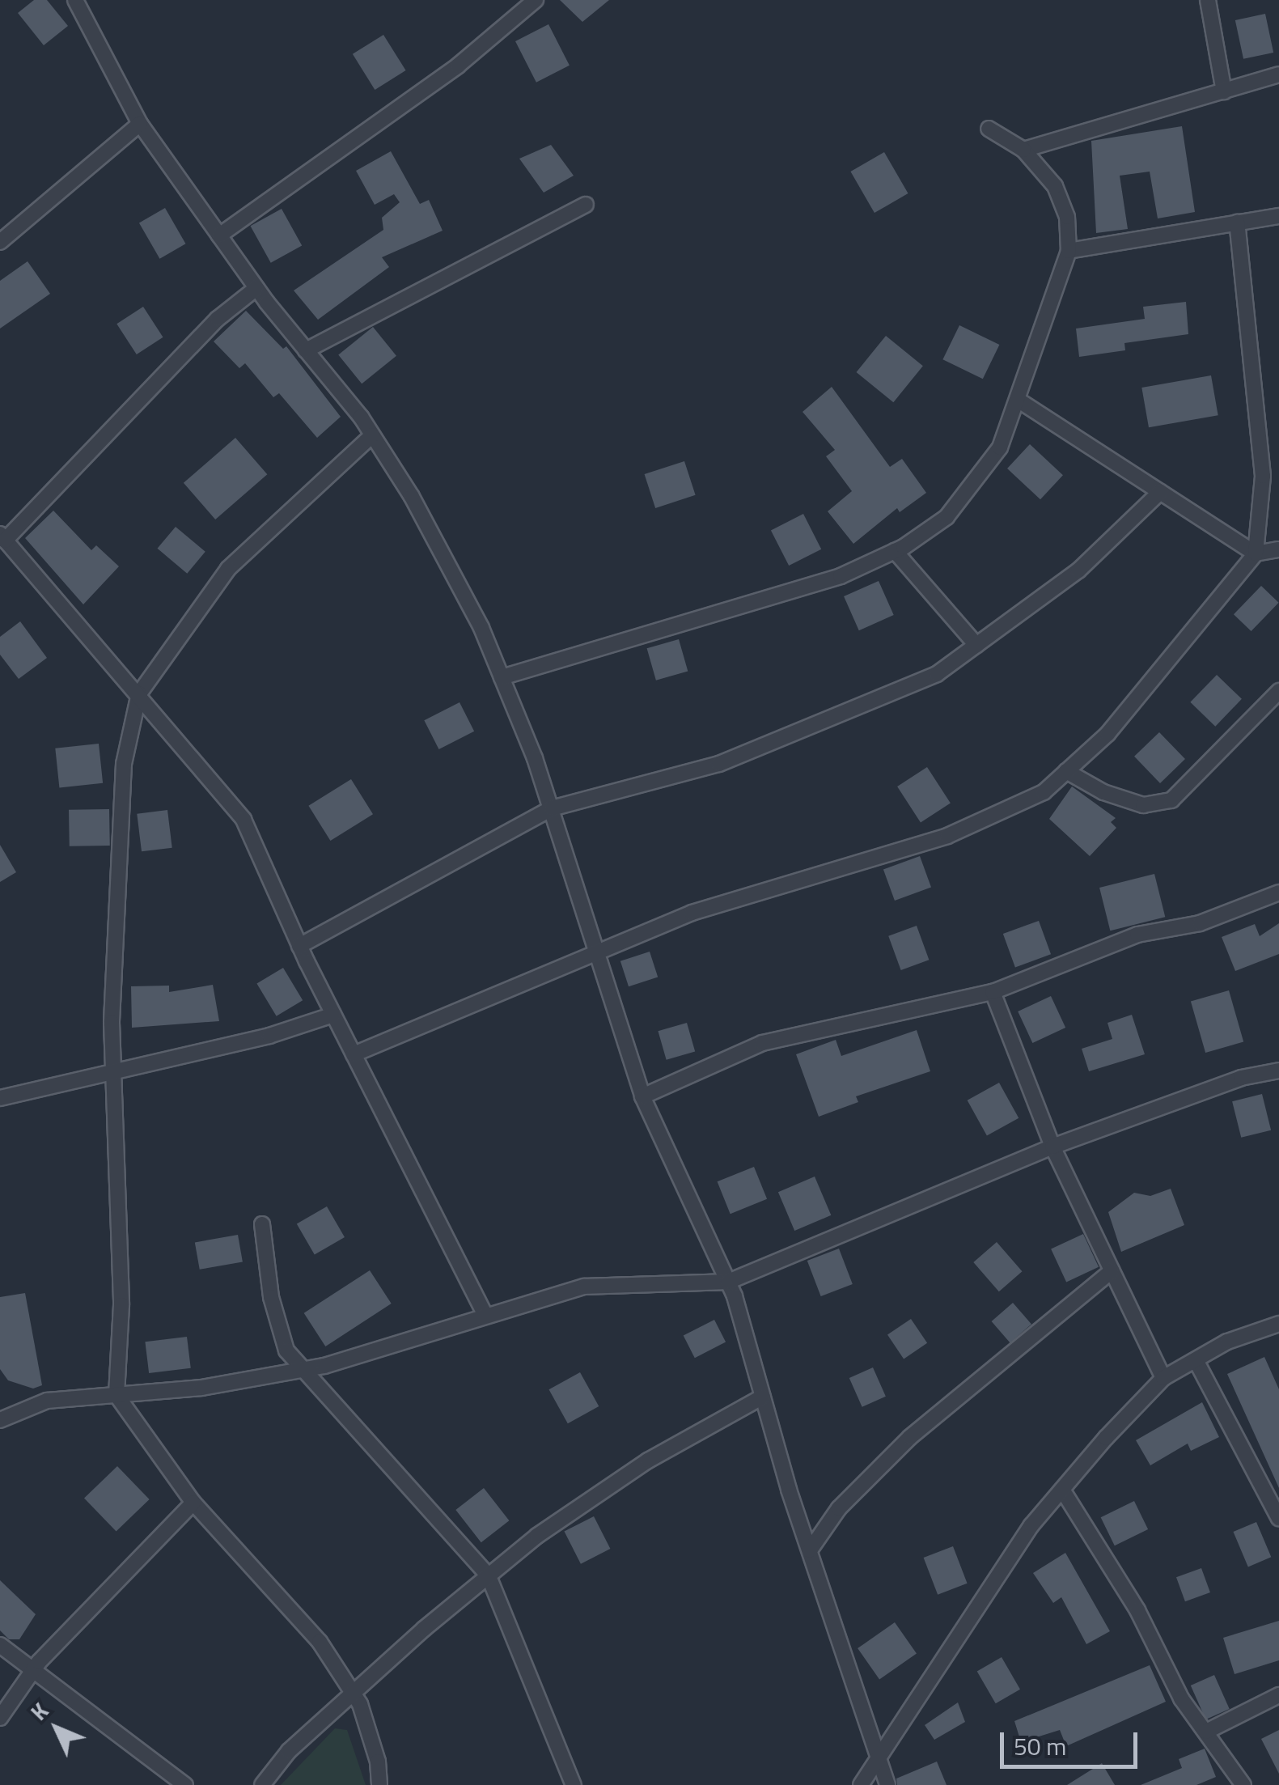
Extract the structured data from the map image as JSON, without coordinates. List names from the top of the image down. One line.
{"scale_bar":"50 m","north":"top left"}
